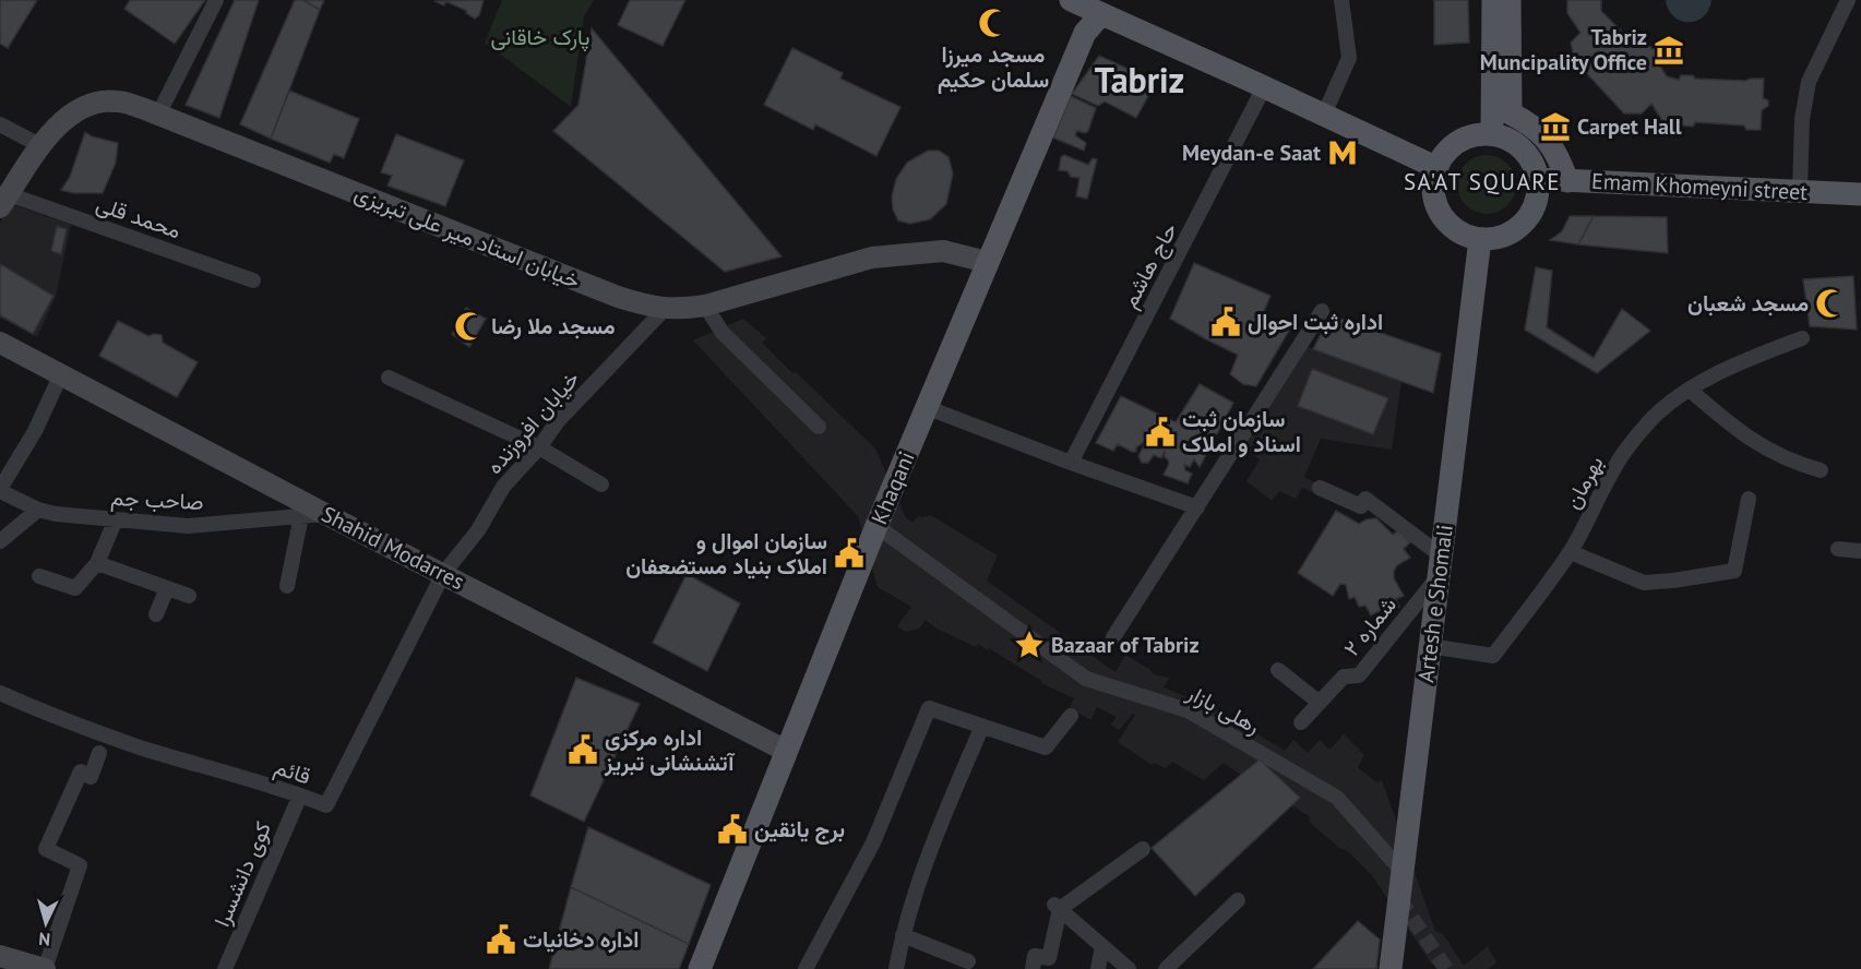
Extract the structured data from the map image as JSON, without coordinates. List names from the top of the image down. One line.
{"streets":{"main road":["Emam Khomeyni street","Khaqani","Artesh e Shomali"],"street":["محمد قلی","خیابان استاد میر علی تبریزی","حاج هاشم","خیابان افروزنده","بهرمان","صاحب جم","Shahid Modarres","شماره ۲","رهلی بازار","قائم","کوی دانشسرا"]},"crossings":[["Emam Khomeyni street","Artesh e Shomali"],["محمد قلی","خیابان استاد میر علی تبریزی"],["خیابان استاد میر علی تبریزی","خیابان افروزنده"],["خیابان استاد میر علی تبریزی","Khaqani"],["خیابان افروزنده","Shahid Modarres"],["خیابان افروزنده","قائم"],["بهرمان","Artesh e Shomali"],["Khaqani","Shahid Modarres"],["Khaqani","رهلی بازار"],["صاحب جم","Shahid Modarres"],["Shahid Modarres","قائم"],["Artesh e Shomali","شماره ۲"],["Artesh e Shomali","رهلی بازار"],["قائم","کوی دانشسرا"]],"districts":["Tabriz","SA'AT SQUARE"],"parks":["پارک خاقانی"],"places":{"mosque":["مسجد میرزا سلمان حکیم","مسجد شعبان","مسجد ملا رضا"],"museum":["Tabriz Muncipality Office","Carpet Hall"],"metro station":["Meydan-e Saat"],"public building":["اداره ثبت احوال","سازمان ثبت اسناد و املاک","سازمان اموال و املاک بنیاد مستضعفان","اداره مرکزی آتشنشانی تبریز","برج یانقین","اداره دخانیات"],"place":["Bazaar of Tabriz"]},"north":"bottom"}
